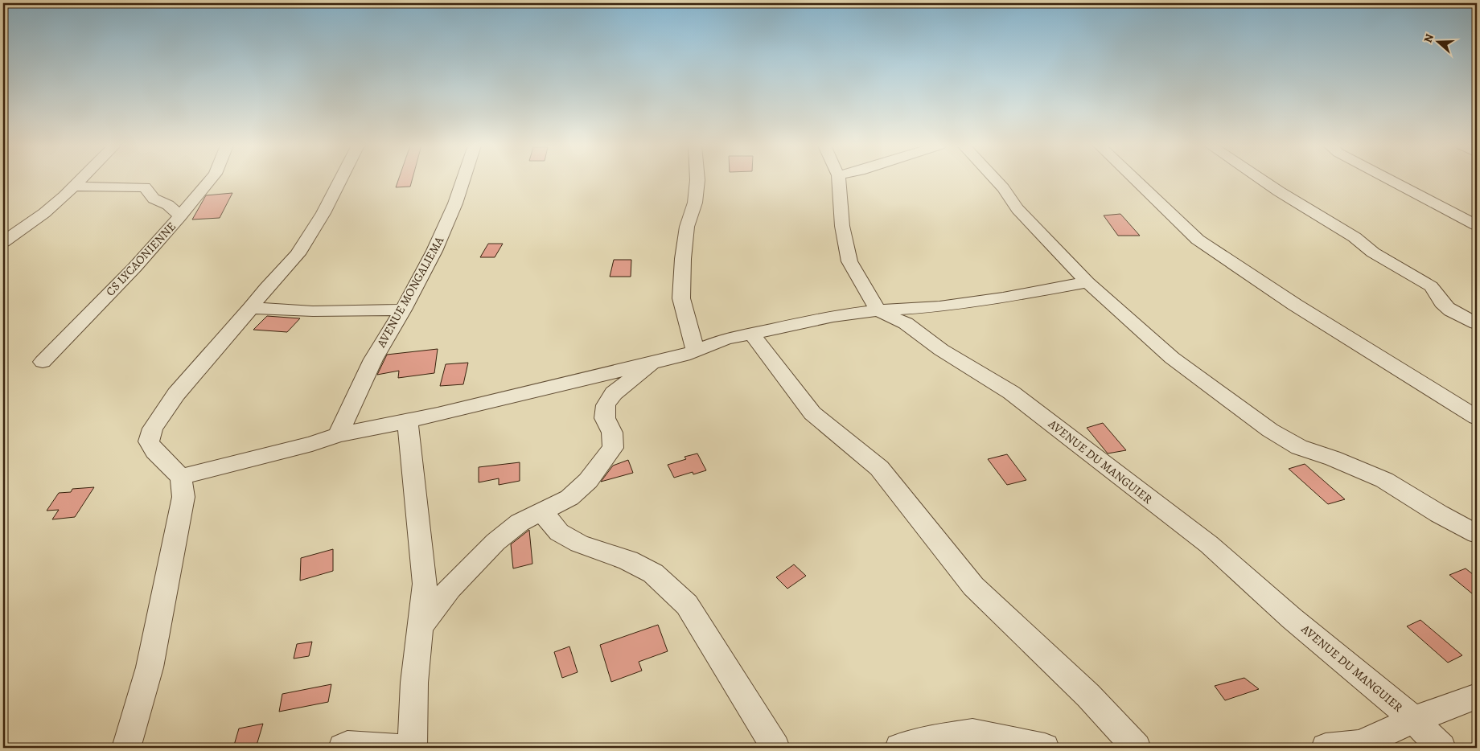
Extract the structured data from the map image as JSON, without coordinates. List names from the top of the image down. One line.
{"streets":{"street":["CS LYCAONIENNE","AVENUE MONGALIEMA","AVENUE DU MANGUIER"]},"north":"left"}
